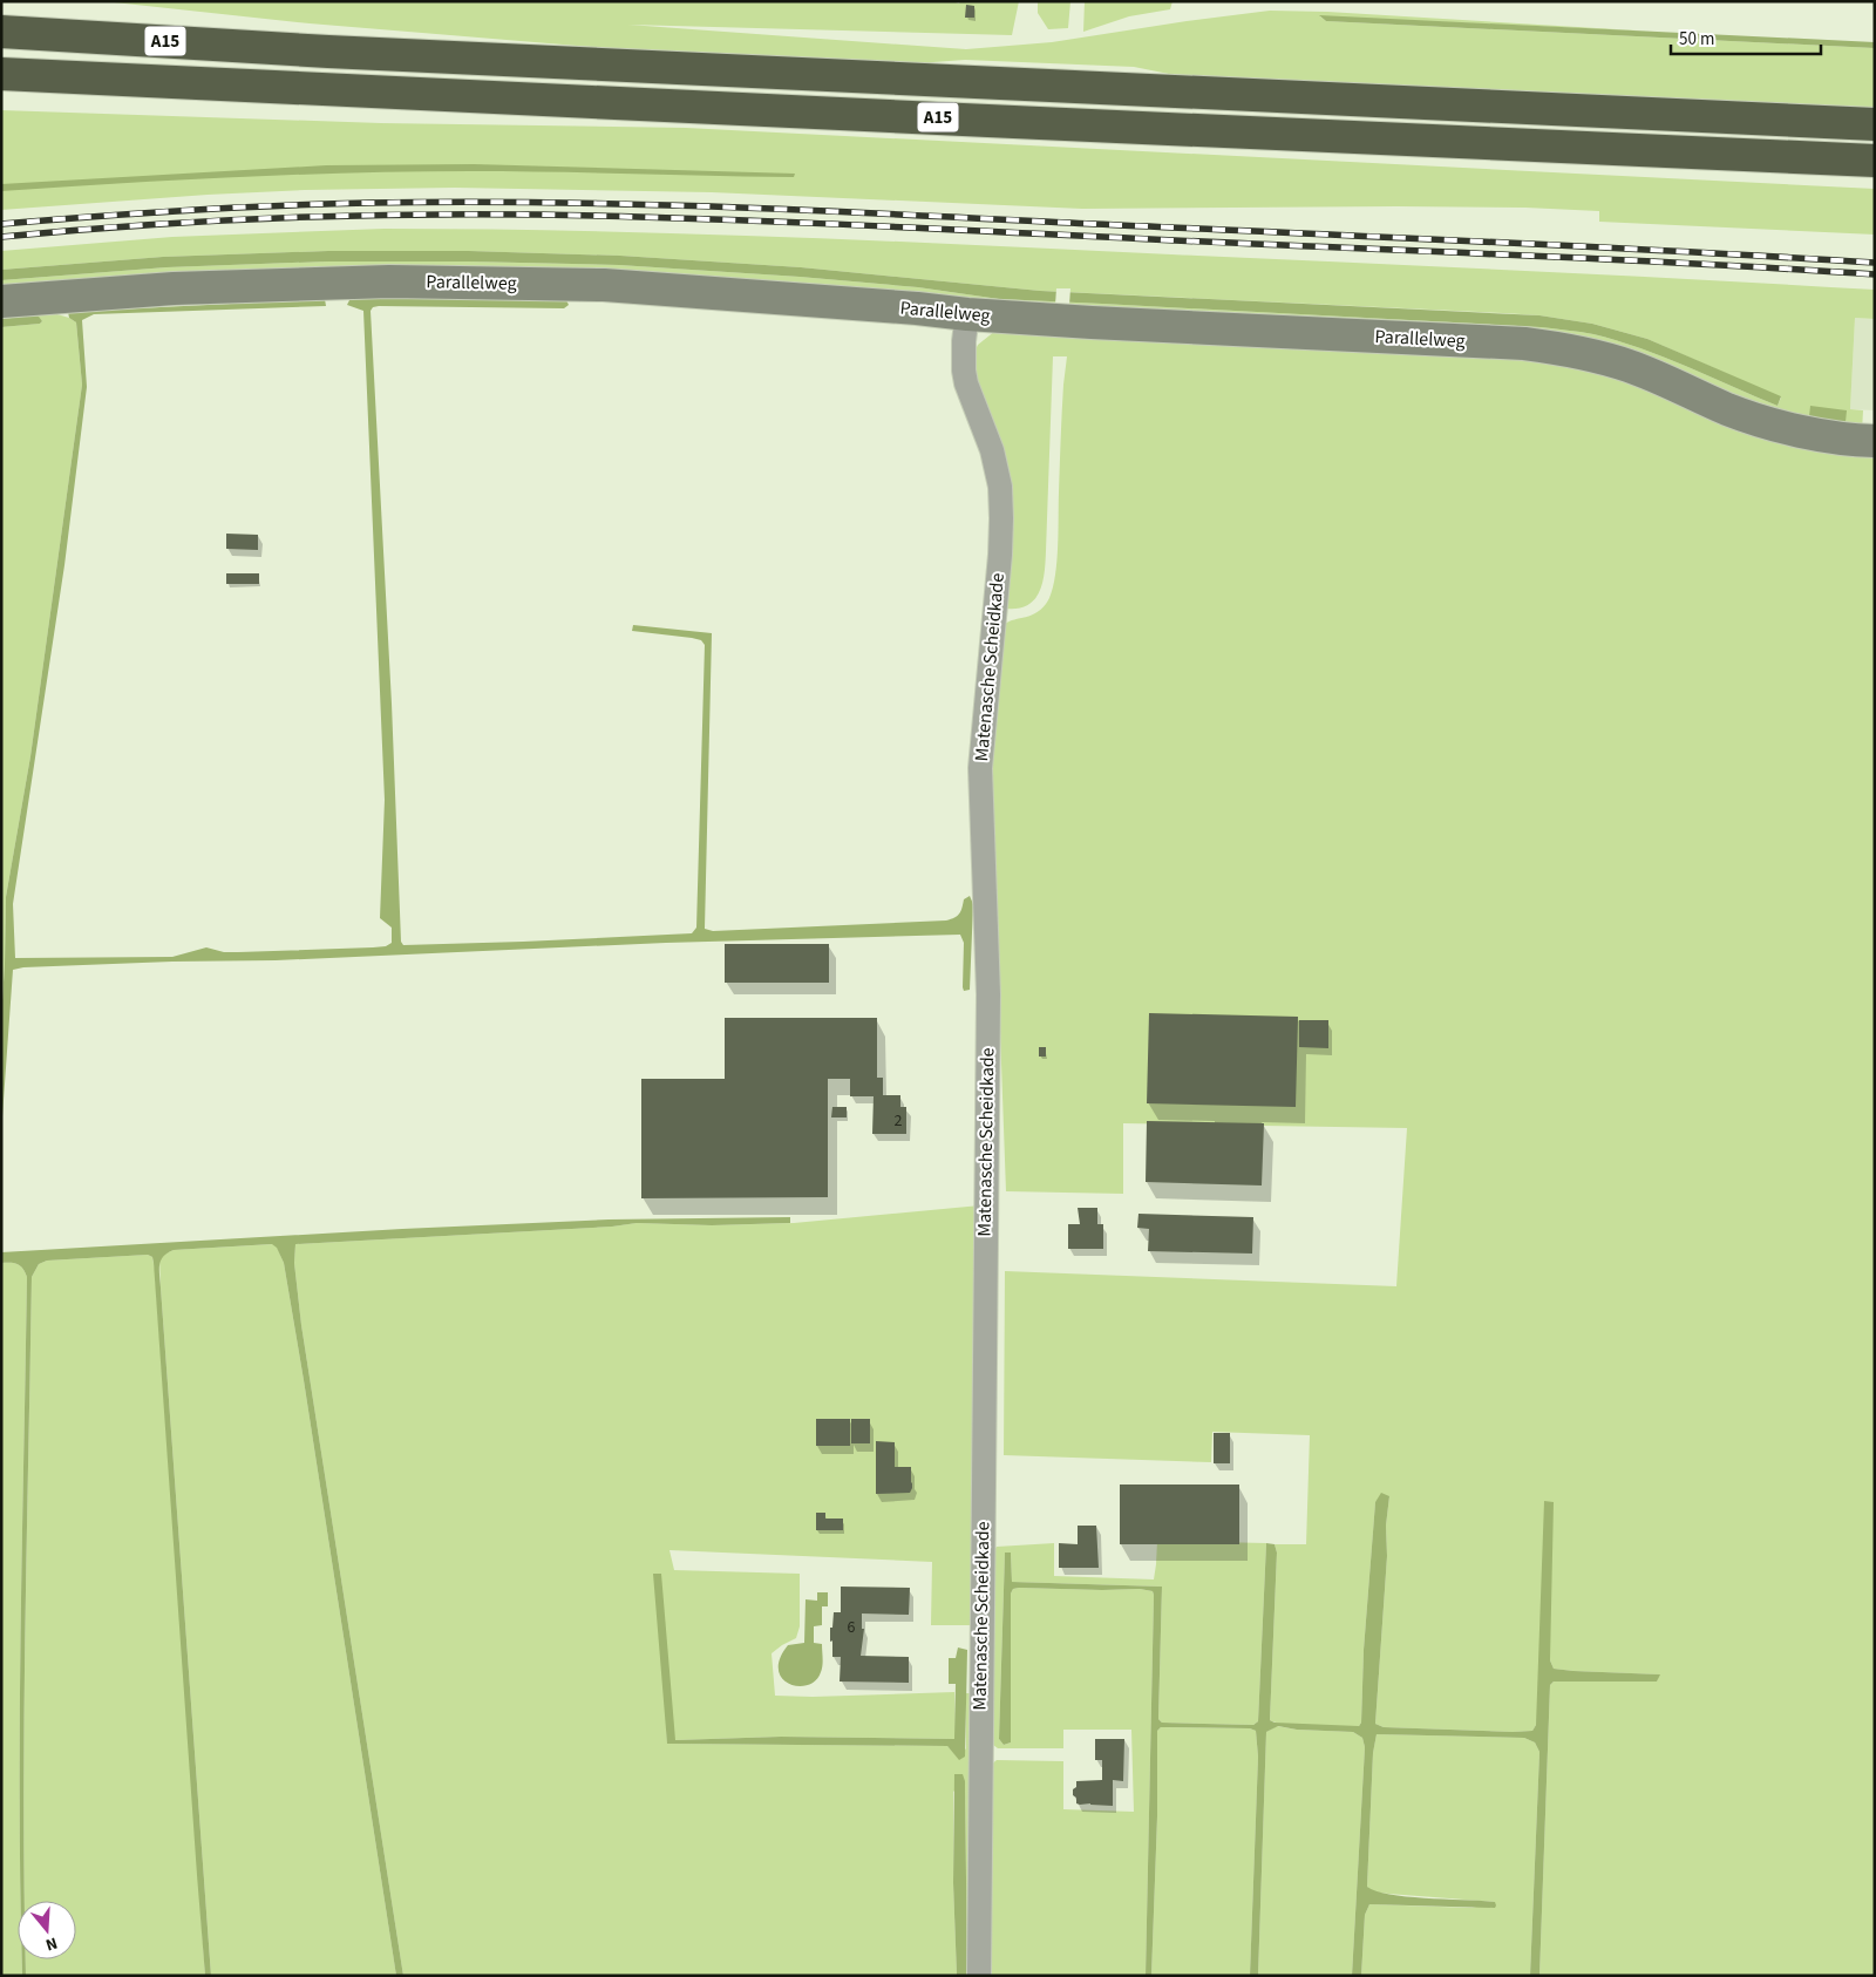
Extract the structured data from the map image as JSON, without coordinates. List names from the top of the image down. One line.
{"streets":{"highway":["A15"],"street":["Parallelweg","Matenasche Scheidkade"]},"crossings":[["Parallelweg","Matenasche Scheidkade"]],"house_numbers":["2","6"],"scale_bar":"50 m","north":"bottom"}
